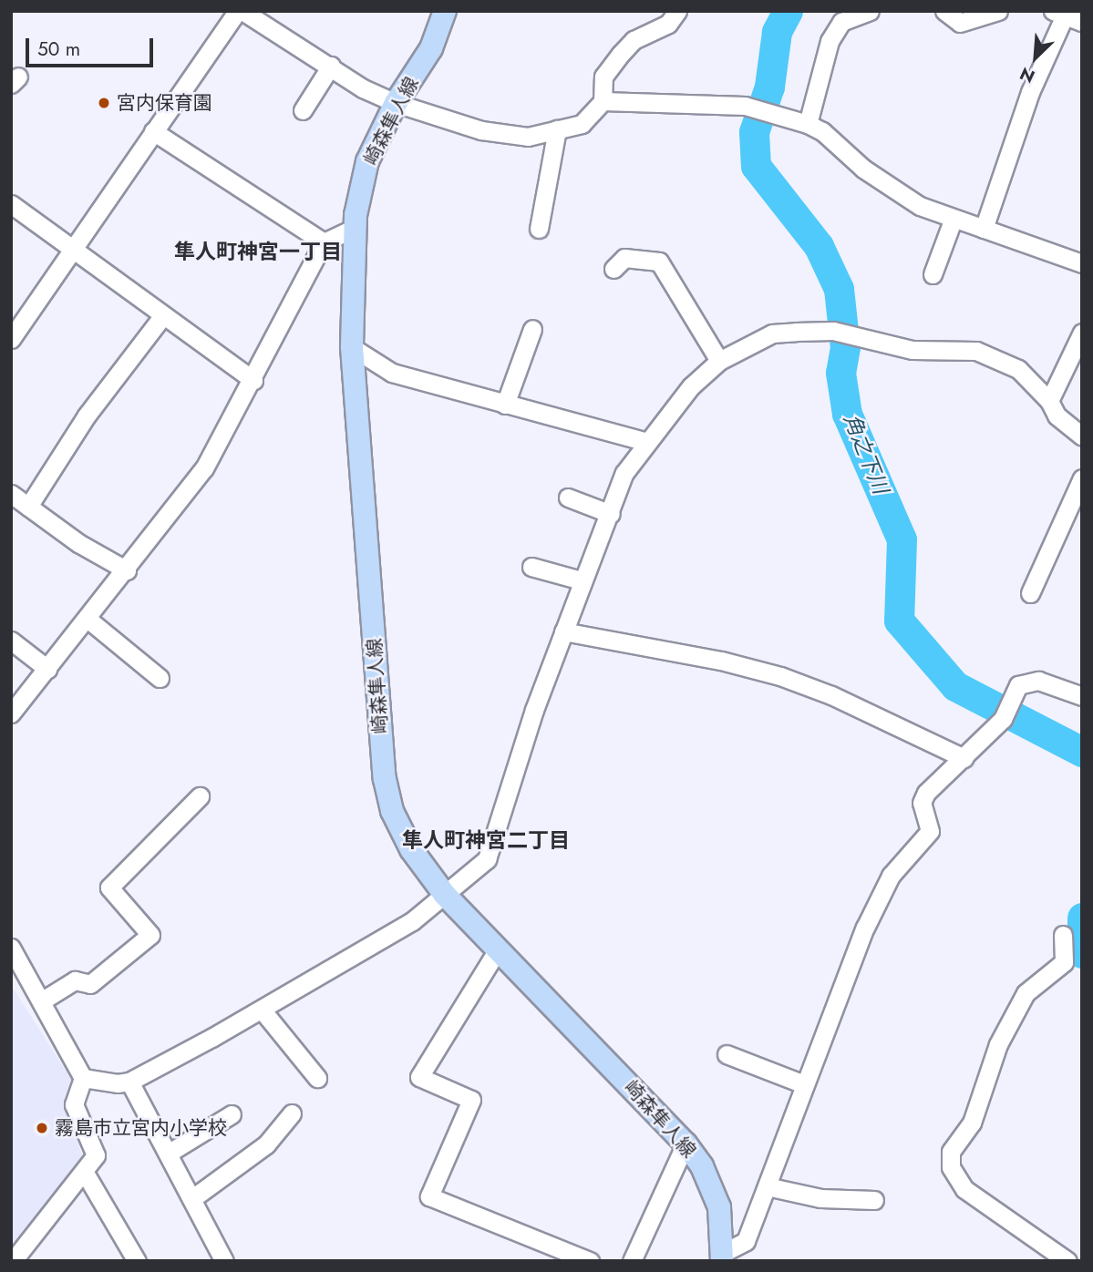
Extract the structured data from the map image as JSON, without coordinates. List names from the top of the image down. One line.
{"streets":{"main road":["崎森隼人線"]},"districts":["隼人町神宮一丁目","隼人町神宮二丁目"],"water":["角之下川"],"places":["宮内保育園","霧島市立宮内小学校"],"scale_bar":"50 m","north":"bottom left"}
